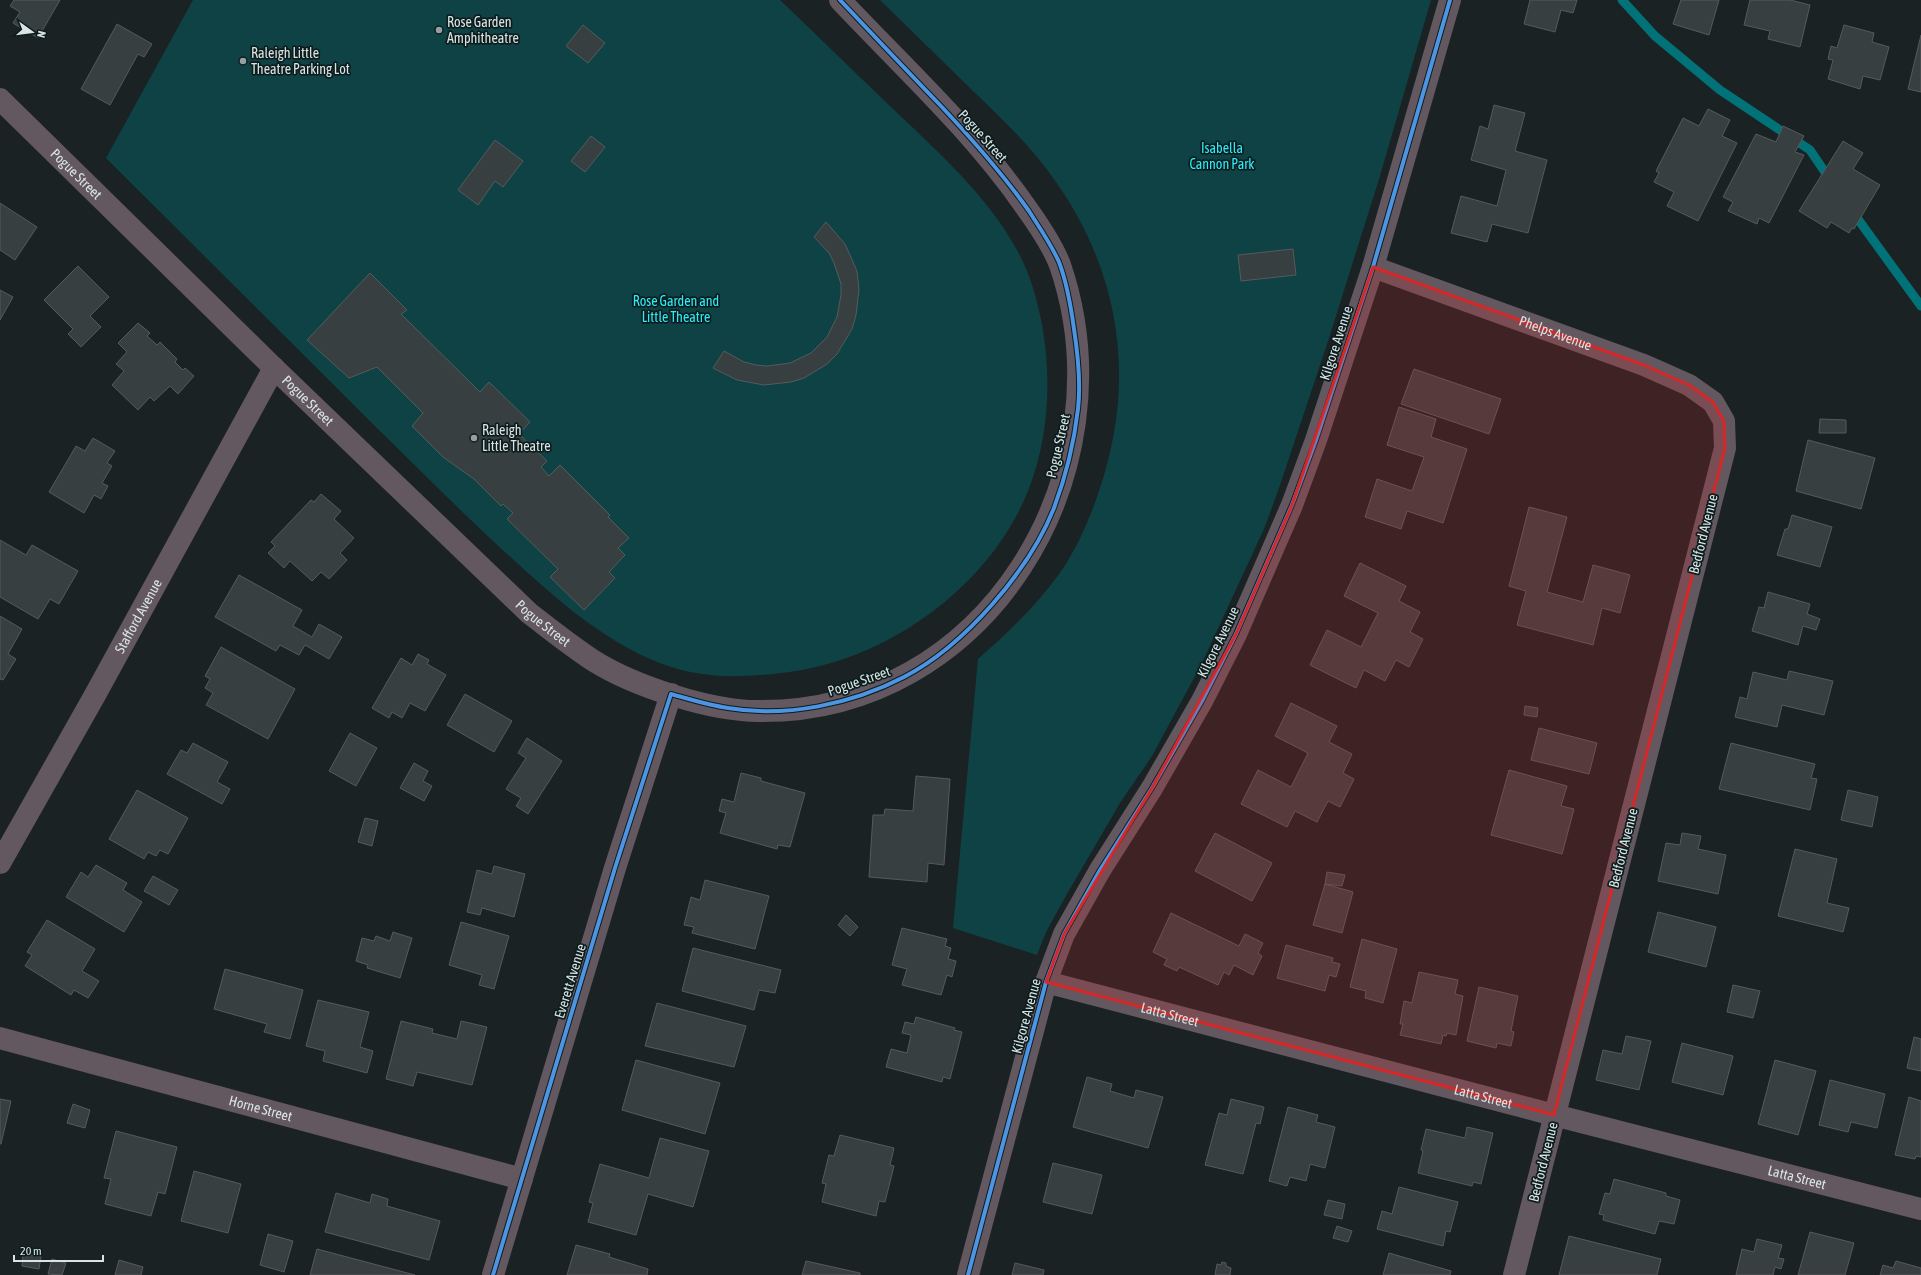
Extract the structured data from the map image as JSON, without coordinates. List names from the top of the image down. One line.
{"streets":{"street":["Pogue Street","Phelps Avenue","Kilgore Avenue","Bedford Avenue","Stafford Avenue","Everett Avenue","Latta Street","Horne Street"]},"crossings":[["Pogue Street","Stafford Avenue"],["Pogue Street","Everett Avenue"],["Phelps Avenue","Kilgore Avenue"],["Phelps Avenue","Bedford Avenue"],["Kilgore Avenue","Latta Street"],["Bedford Avenue","Latta Street"],["Everett Avenue","Horne Street"]],"parks":["Isabella Cannon Park","Rose Garden and Little Theatre"],"places":["Rose Garden Amphitheatre","Raleigh Little Theatre Parking Lot","Raleigh Little Theatre"],"scale_bar":"20 m","north":"right"}
